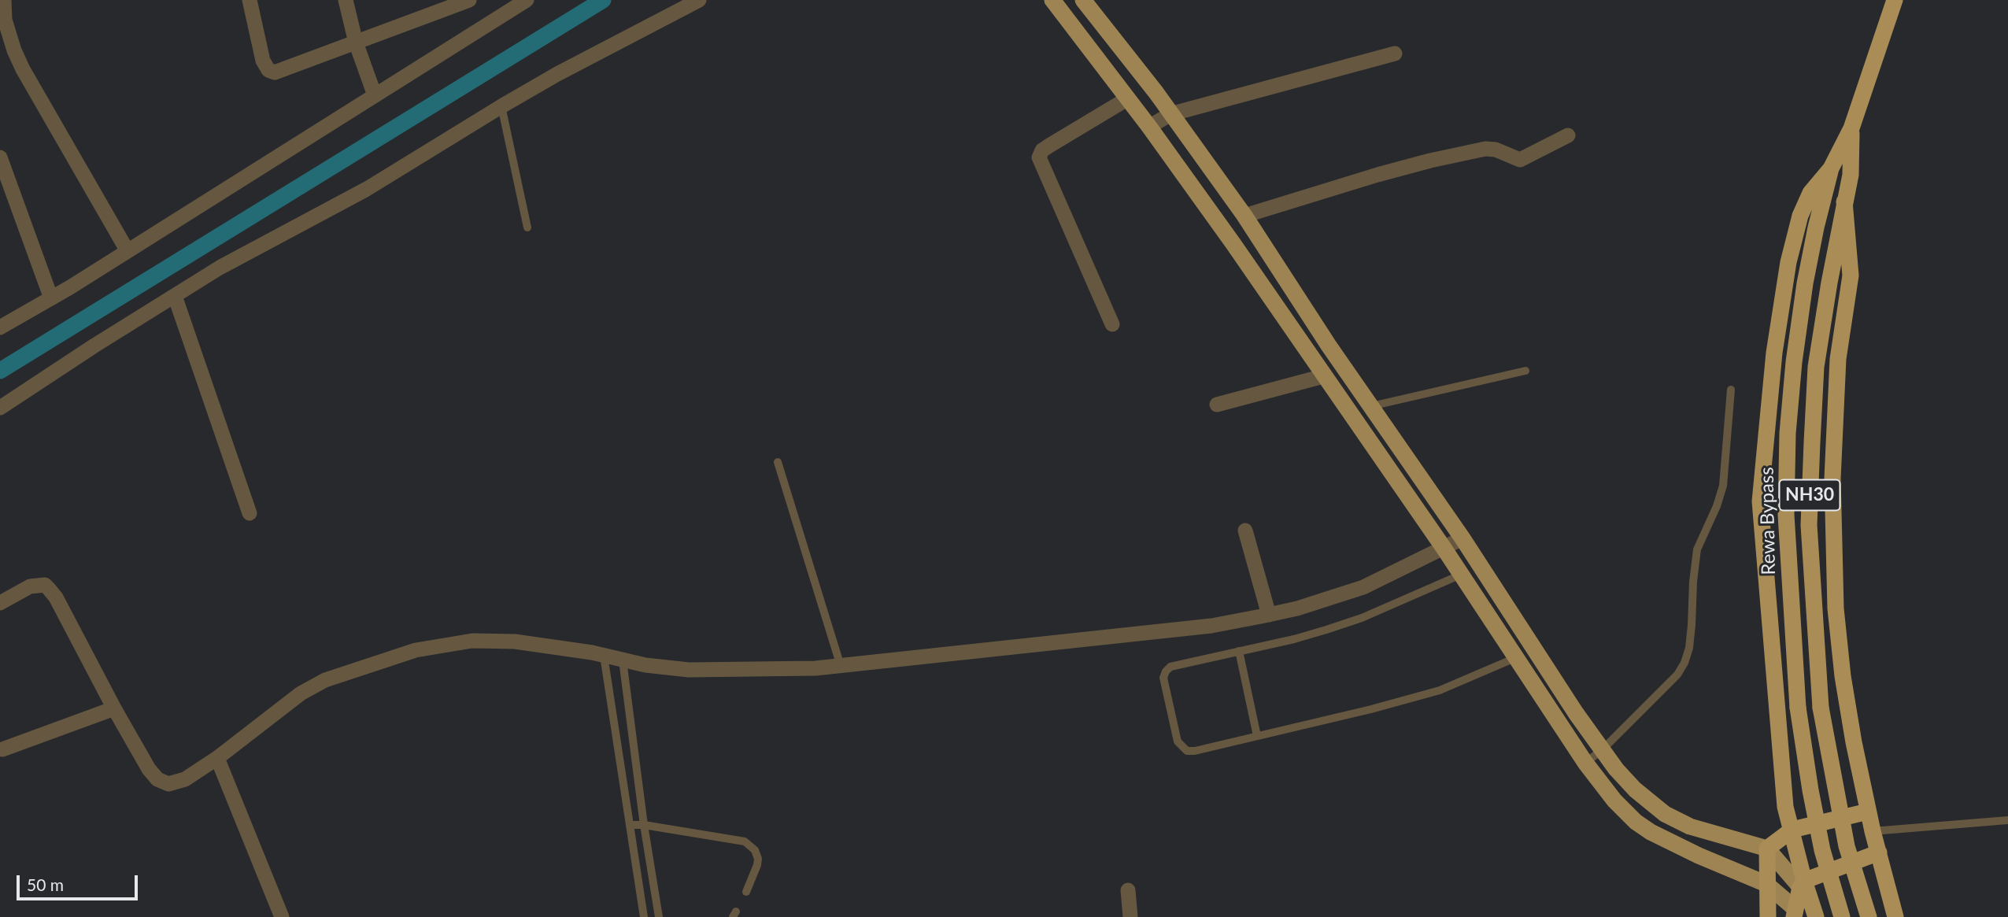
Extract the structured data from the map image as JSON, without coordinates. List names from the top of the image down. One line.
{"streets":{"highway":["NH30","Rewa Bypass"]},"scale_bar":"50 m"}
